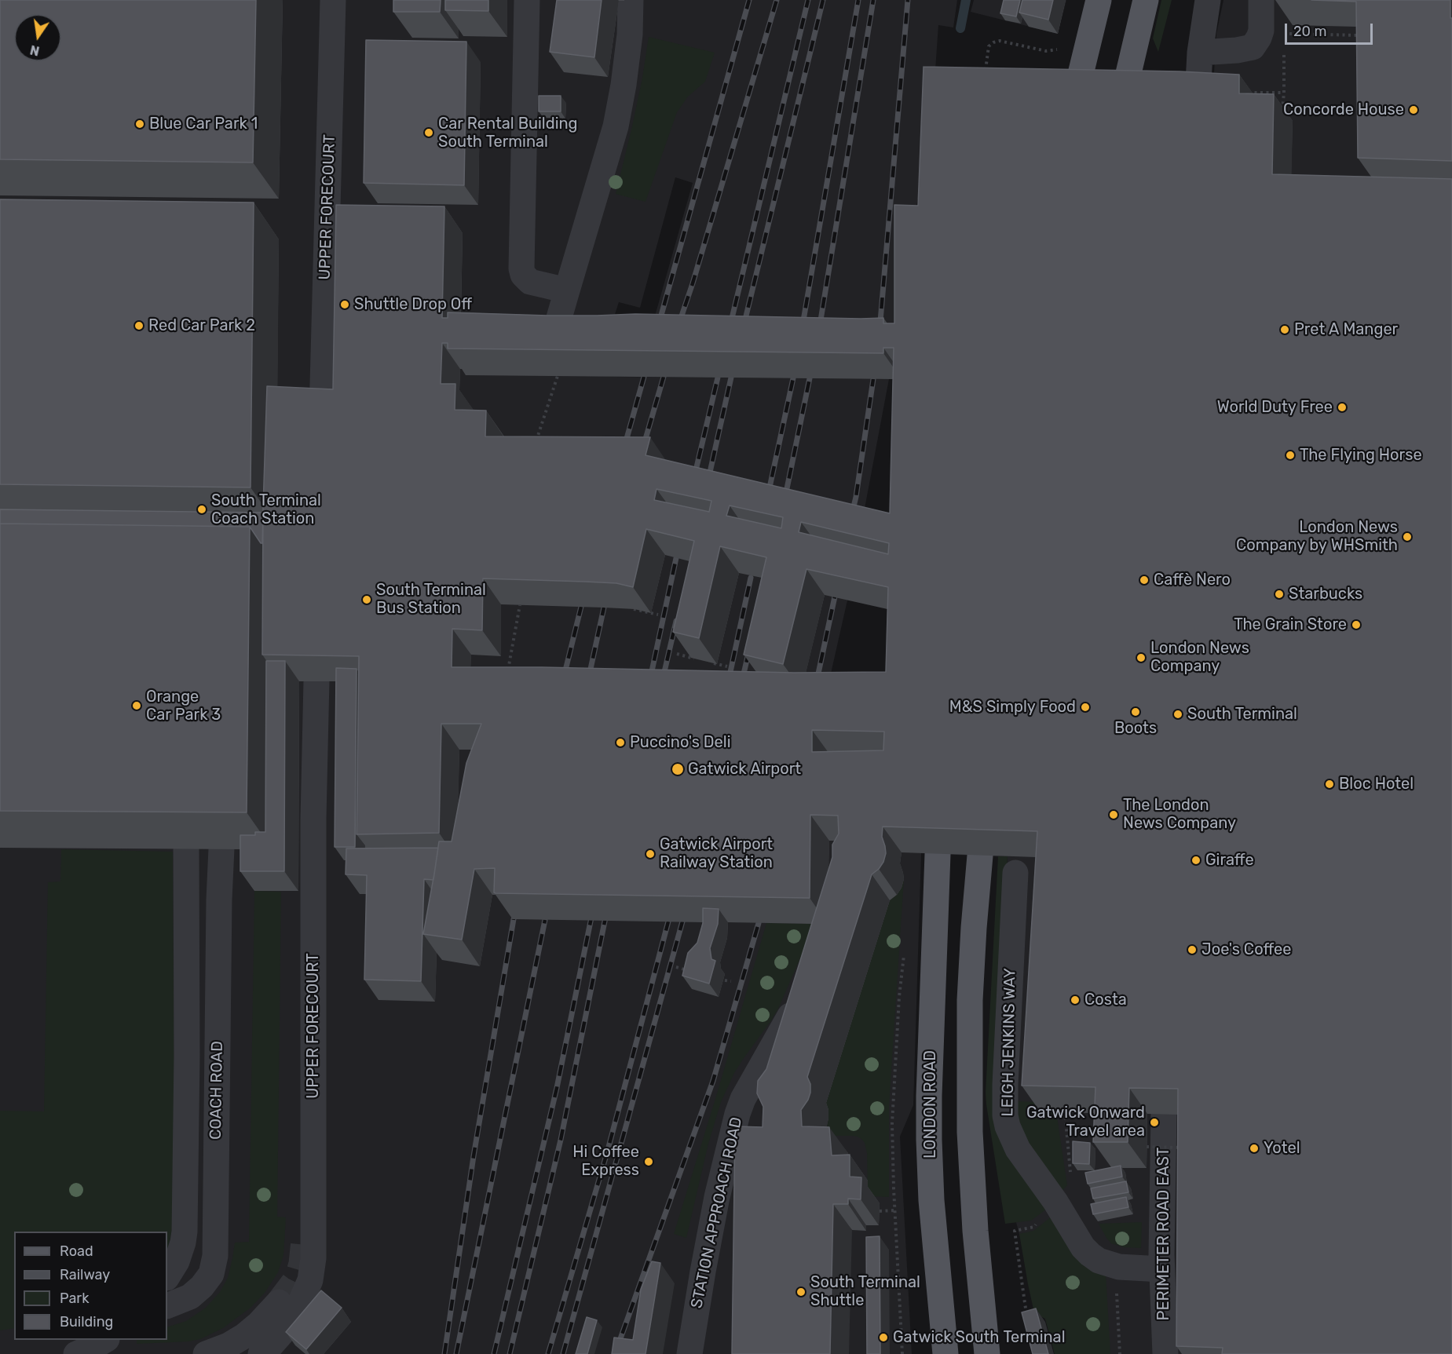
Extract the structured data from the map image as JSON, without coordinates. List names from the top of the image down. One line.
{"streets":{"main road":["LONDON ROAD"],"street":["UPPER FORECOURT","LEIGH JENKINS WAY","COACH ROAD","STATION APPROACH ROAD","PERIMETER ROAD EAST"]},"crossings":[["LEIGH JENKINS WAY","PERIMETER ROAD EAST"]],"places":["Concorde House","Blue Car Park 1","Car Rental Building South Terminal","Shuttle Drop Off","Red Car Park 2","Pret A Manger","World Duty Free","The Flying Horse","South Terminal Coach Station","London News Company by WHSmith","Caffè Nero","Starbucks","South Terminal Bus Station","The Grain Store","London News Company","Orange Car Park 3","M&S Simply Food","Boots","South Terminal","Puccino's Deli","Gatwick Airport","Bloc Hotel","The London News Company","Gatwick Airport Railway Station","Giraffe","Joe's Coffee","Costa","Gatwick Onward Travel area","Yotel","Hi Coffee Express","South Terminal Shuttle","Gatwick South Terminal"],"legend":["Road","Railway","Park","Building"],"scale_bar":"20 m","north":"bottom"}
